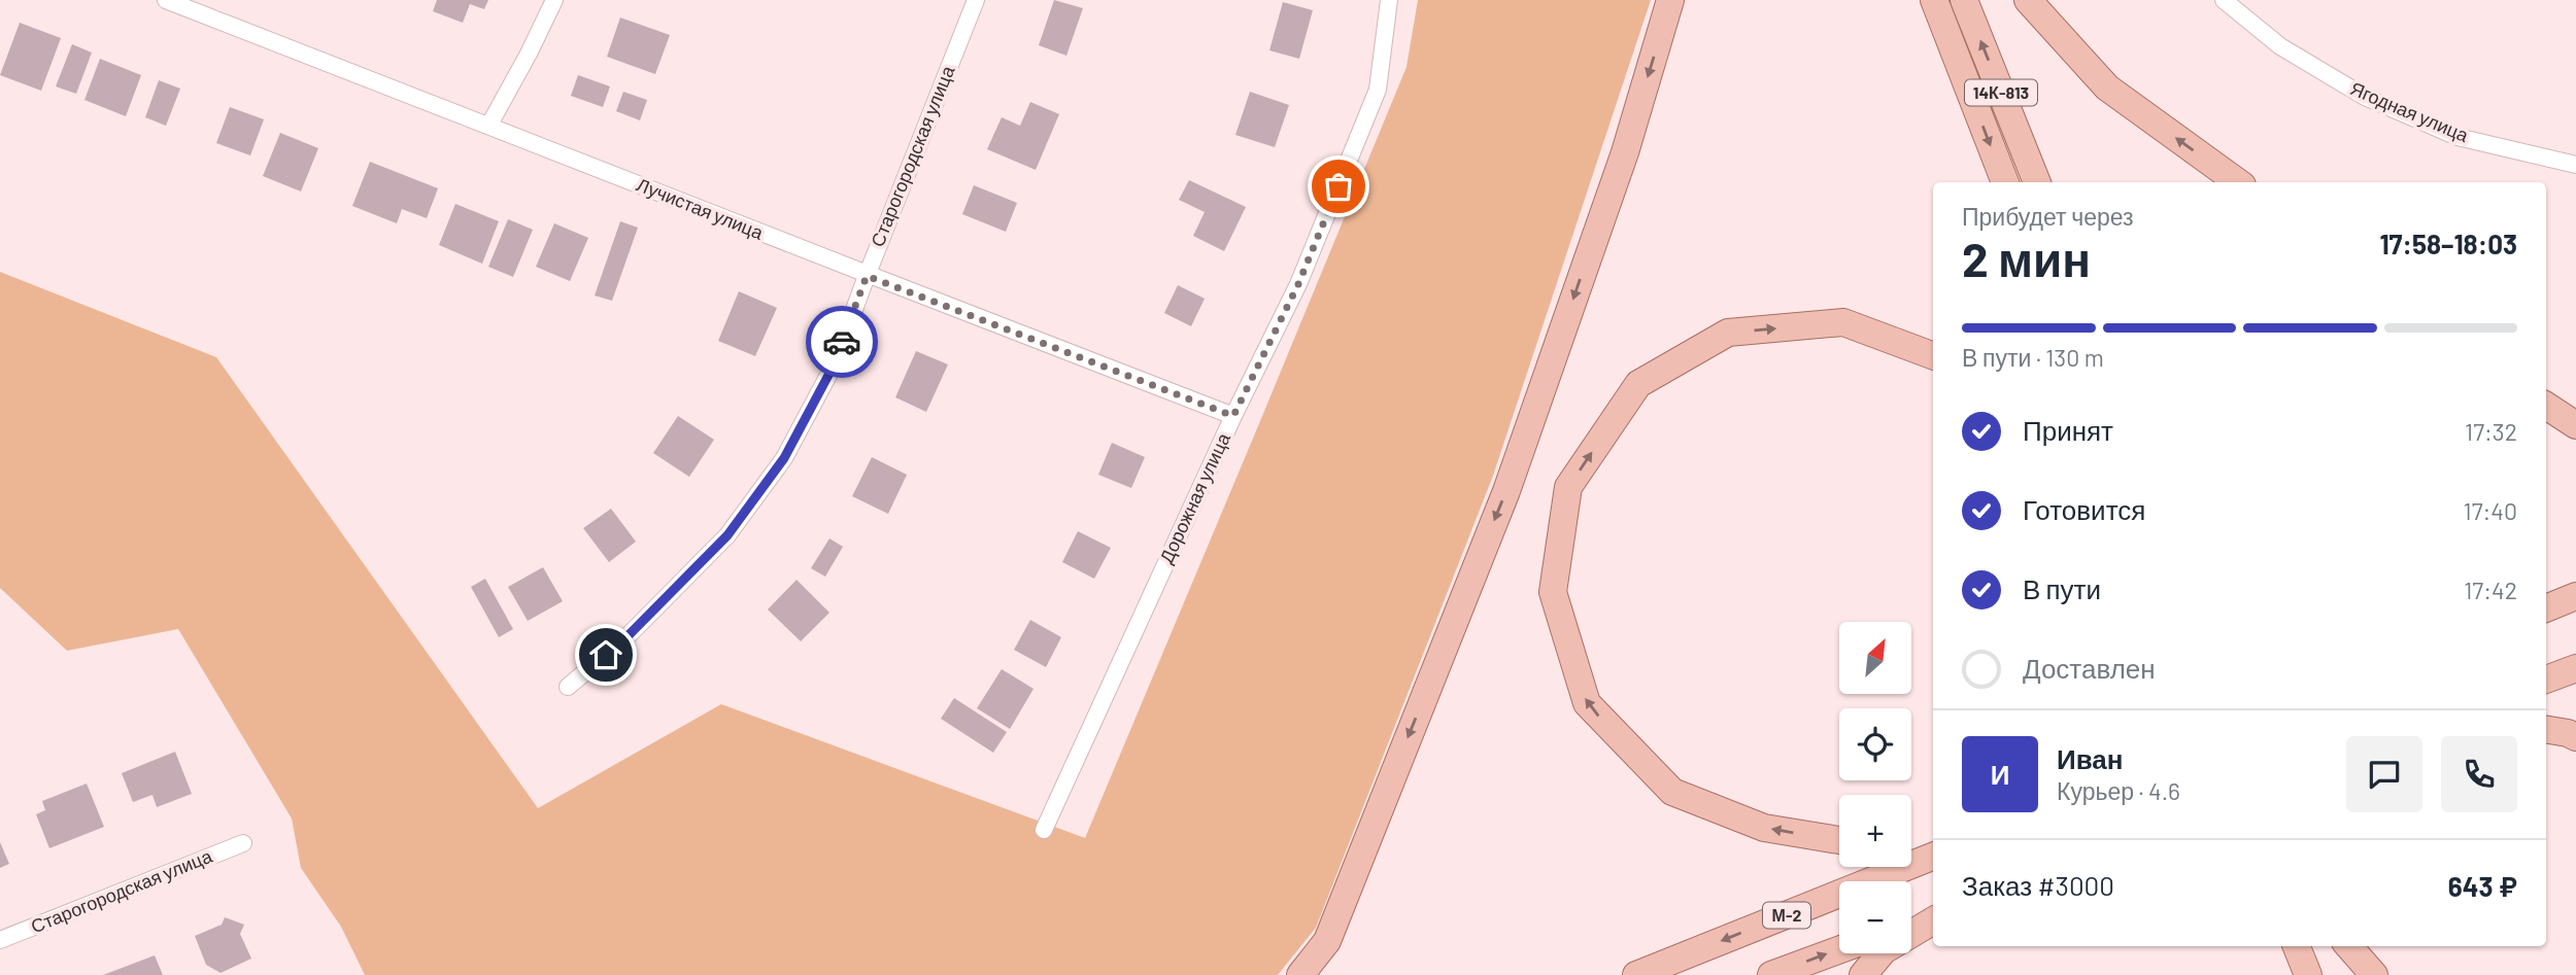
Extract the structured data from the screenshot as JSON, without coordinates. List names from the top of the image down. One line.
{"streets":{"main road":["14К-813","М-2"],"street":["Ягодная улица","Старогородская улица","Лучистая улица","Дорожная улица"]},"crossings":[["Старогородская улица","Лучистая улица"],["Лучистая улица","Дорожная улица"]],"north":"top right","page":{"heading":["2 мин","Прибудет через","17:58–18:03"],"panel":["Иван","Курьер · 4.6","Заказ #3000","643 ₽"],"bar":"В пути · 130 m","list":[["Принят","17:32"],["Готовится","17:40"],["В пути","17:42"],"Доставлен"],"map_buttons":["+","−"],"round":"И"}}
